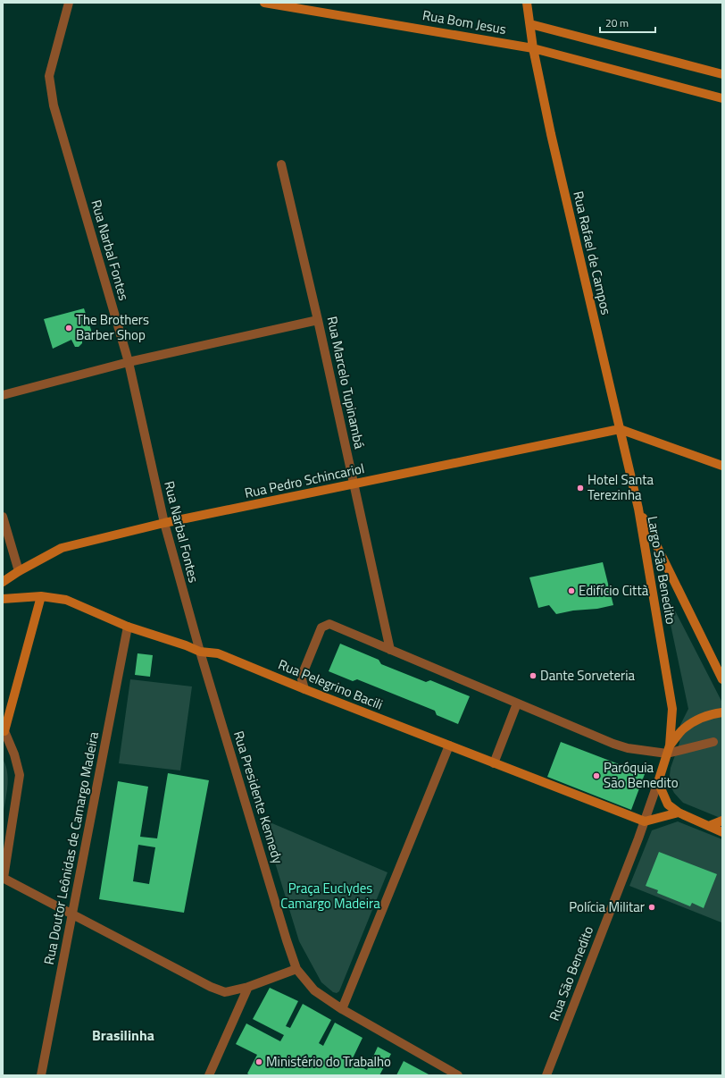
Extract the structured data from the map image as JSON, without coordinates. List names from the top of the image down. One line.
{"streets":{"street":["Rua Bom Jesus","Rua Narbal Fontes","Rua Rafael de Campos","Rua Marcelo Tupinambá","Rua Pedro Schincariol","Largo São Benedito","Rua Pelegrino Bacili","Rua Presidente Kennedy","Rua Doutor Leônidas de Camargo Madeira","Rua São Benedito"]},"crossings":[["Rua Bom Jesus","Rua Rafael de Campos"],["Rua Narbal Fontes","Rua Pedro Schincariol"],["Rua Narbal Fontes","Rua Pelegrino Bacili"],["Rua Narbal Fontes","Rua Presidente Kennedy"],["Rua Rafael de Campos","Rua Pedro Schincariol"],["Rua Rafael de Campos","Largo São Benedito"],["Rua Marcelo Tupinambá","Rua Pedro Schincariol"],["Largo São Benedito","Rua Pelegrino Bacili"],["Largo São Benedito","Rua São Benedito"],["Rua Pelegrino Bacili","Rua Presidente Kennedy"],["Rua Pelegrino Bacili","Rua Doutor Leônidas de Camargo Madeira"],["Rua Pelegrino Bacili","Rua São Benedito"]],"districts":["Brasilinha"],"parks":["Praça Euclydes Camargo Madeira"],"places":["The Brothers Barber Shop","Hotel Santa Terezinha","Edifício Città","Dante Sorveteria","Paróquia São Benedito","Polícia Militar","Ministério do Trabalho"],"scale_bar":"20 m"}
